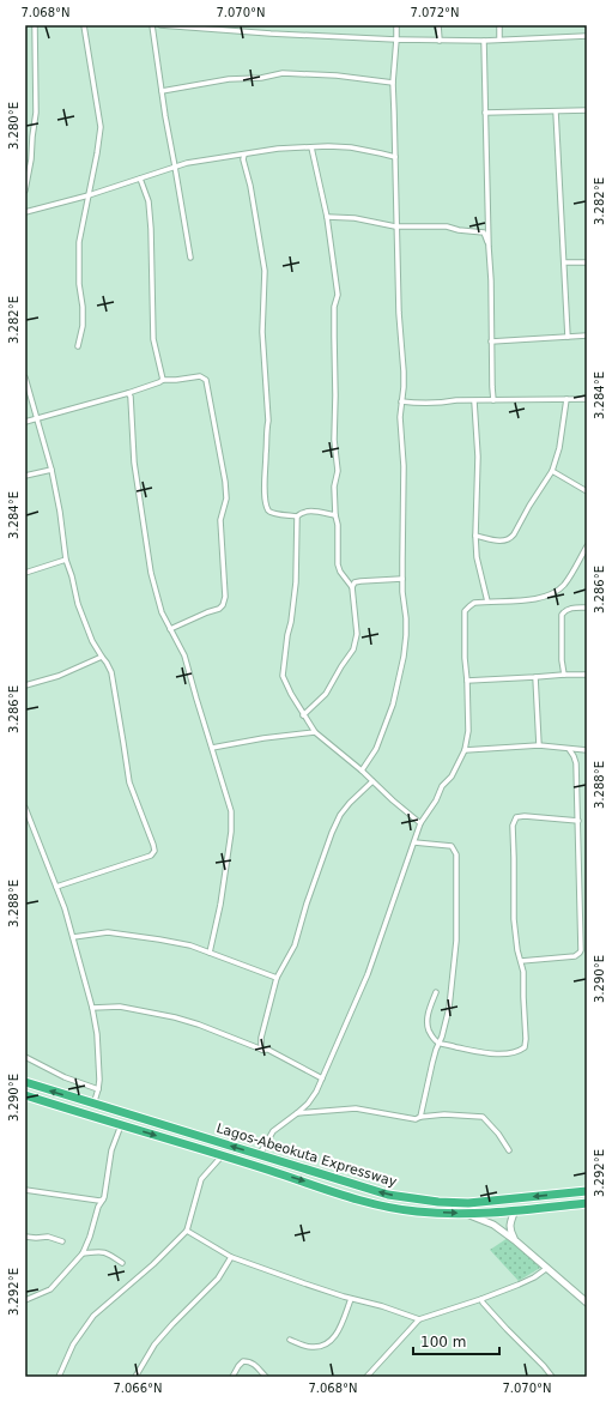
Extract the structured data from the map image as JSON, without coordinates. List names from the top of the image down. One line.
{"streets":{"highway":["Lagos-Abeokuta Expressway"]},"scale_bar":"100 m","coordinates":["7.068°N","7.070°N","7.072°N","3.280°E","3.282°E","3.284°E","3.286°E","3.288°E","3.290°E","3.292°E","7.066°N"]}
